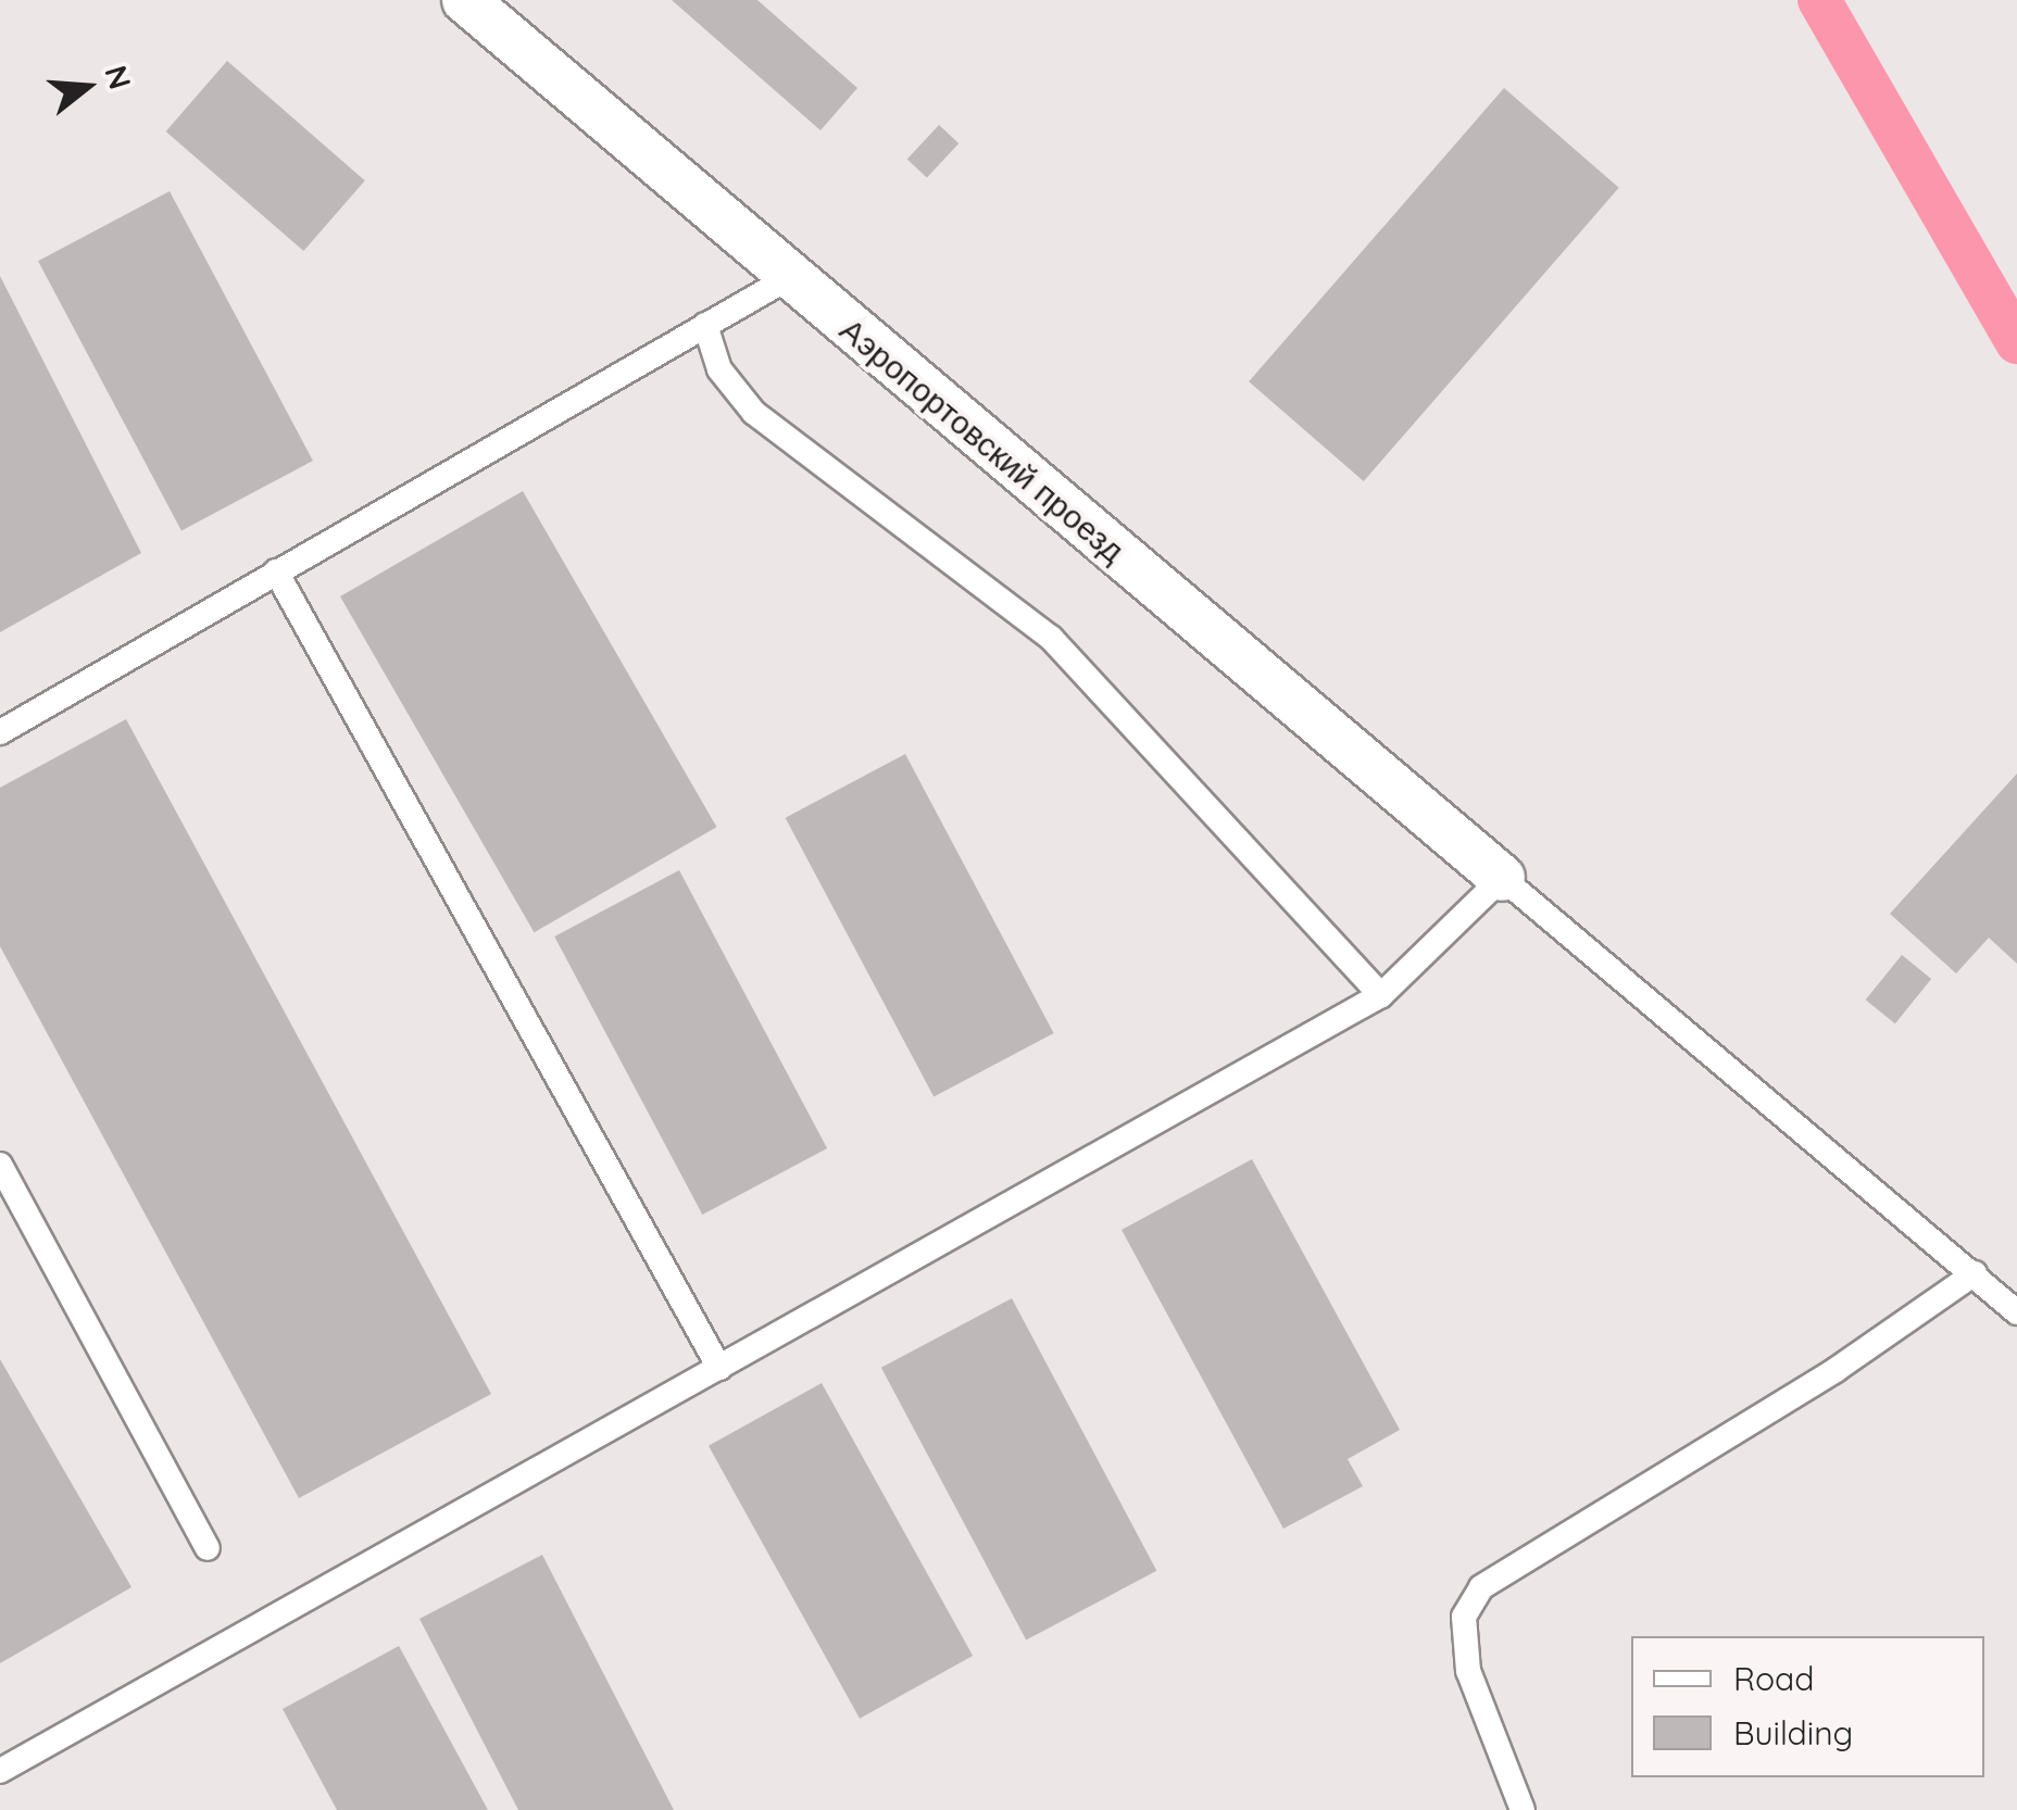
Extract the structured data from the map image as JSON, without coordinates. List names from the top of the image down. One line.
{"streets":{"street":["Аэропортовский проезд"]},"legend":["Road","Building"],"north":"right"}
